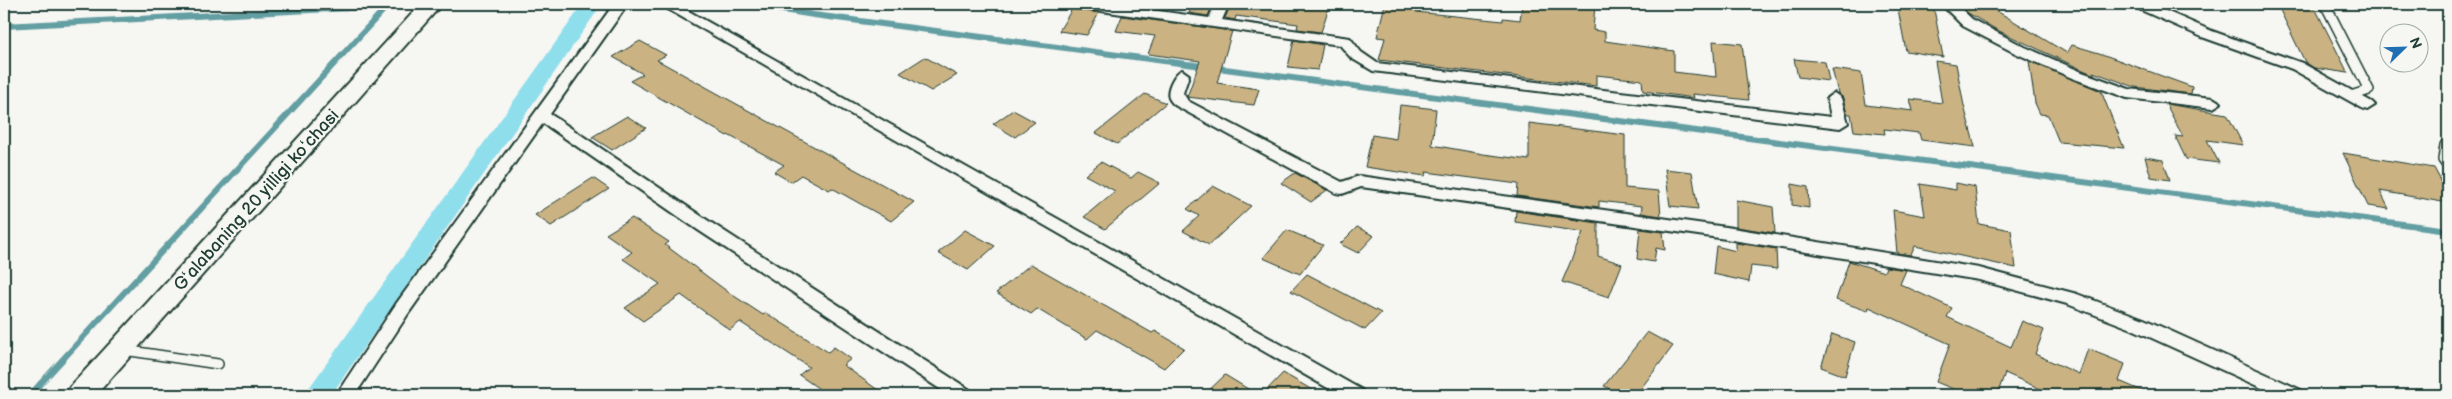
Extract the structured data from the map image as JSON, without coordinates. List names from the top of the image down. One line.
{"streets":{"main road":["Gʻalabaning 20 yilligi koʻchasi"]},"north":"top right"}
